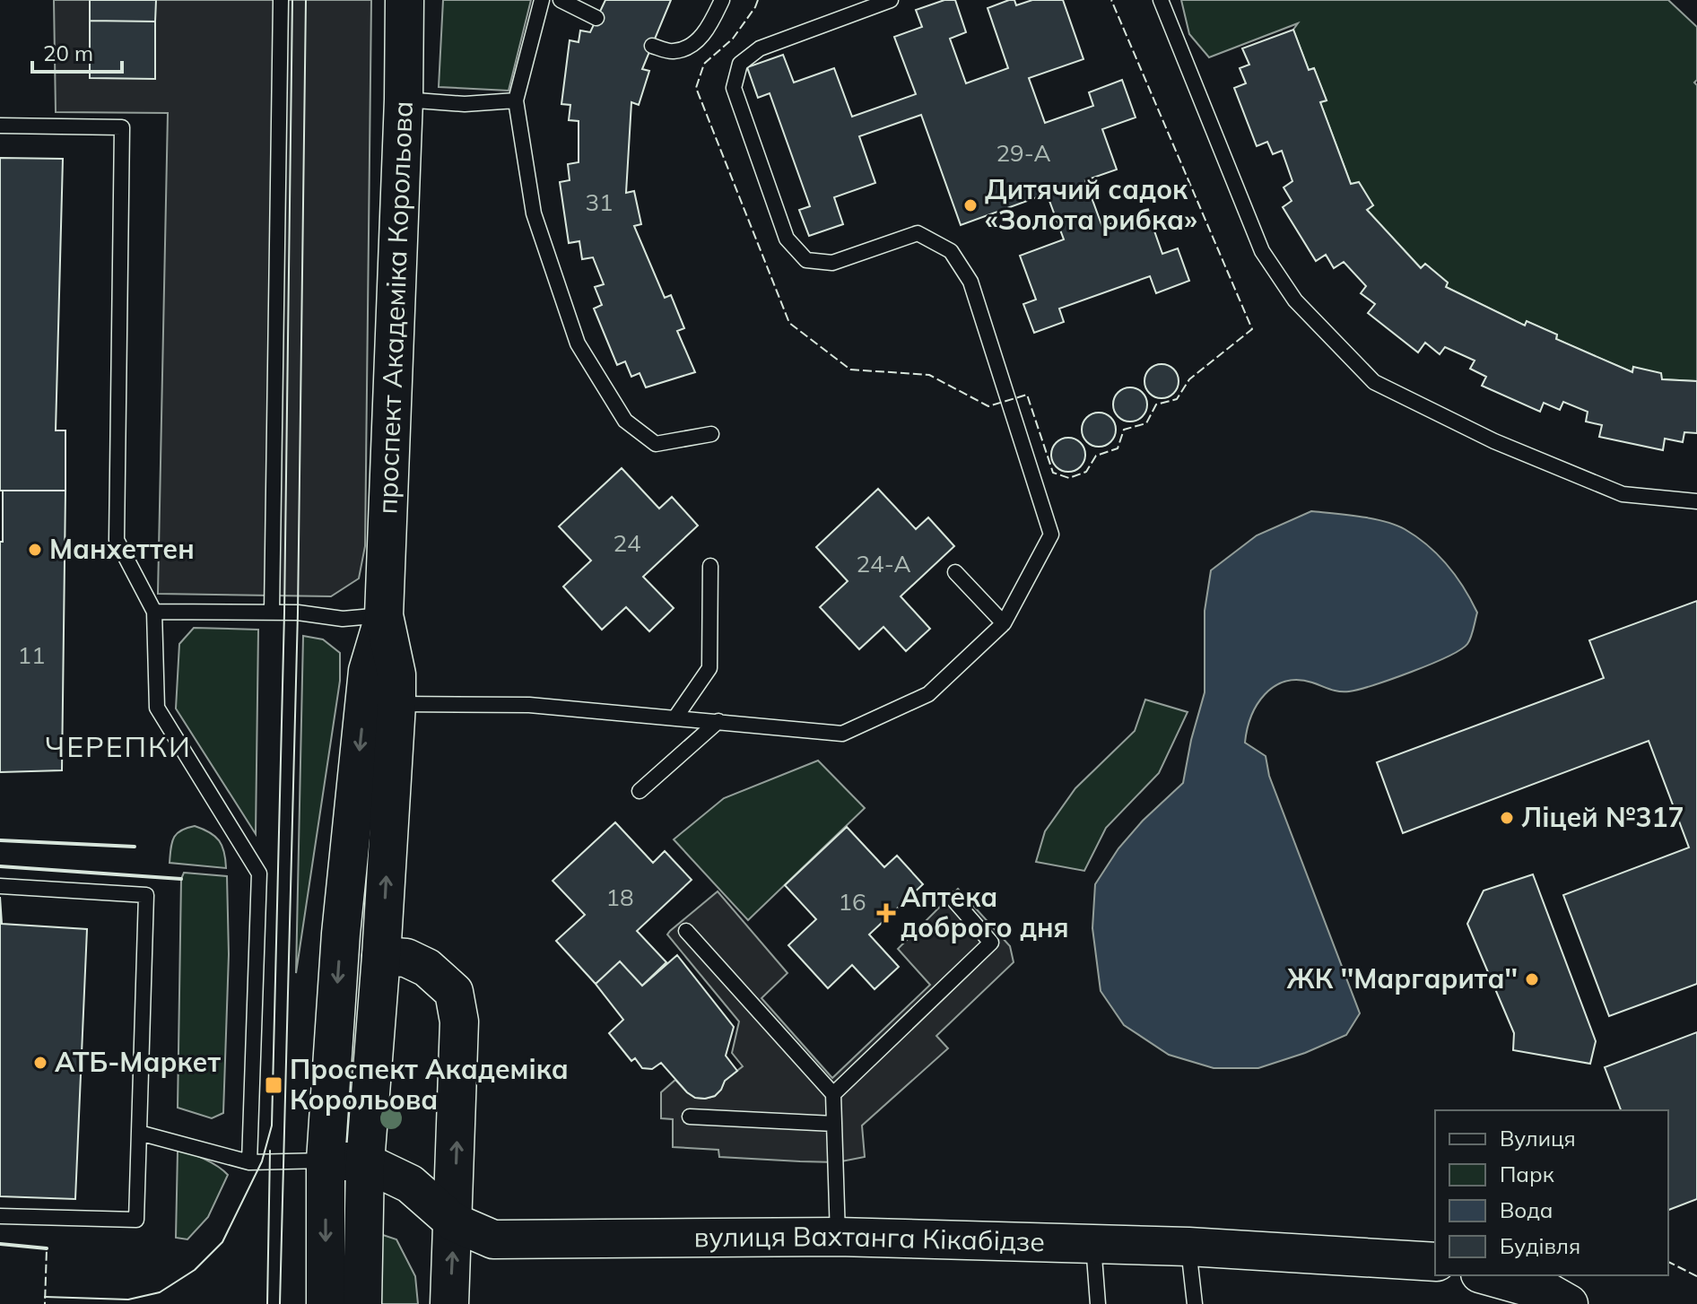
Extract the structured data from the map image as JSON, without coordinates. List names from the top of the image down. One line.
{"streets":{"main road":["проспект Академіка Корольова","вулиця Вахтанга Кікабідзе"]},"crossings":[["проспект Академіка Корольова","вулиця Вахтанга Кікабідзе"]],"districts":["ЧЕРЕПКИ"],"places":{"other":["Дитячий садок «Золота рибка»","Манхеттен","Ліцей №317","ЖК ''Маргарита''","АТБ-Маркет"],"health":["Аптека доброго дня"],"transit":["Проспект Академіка Корольова"]},"house_numbers":["29-А","31","24","24-А","11","18","16"],"legend":["Вулиця","Парк","Вода","Будівля"],"scale_bar":"20 m"}
